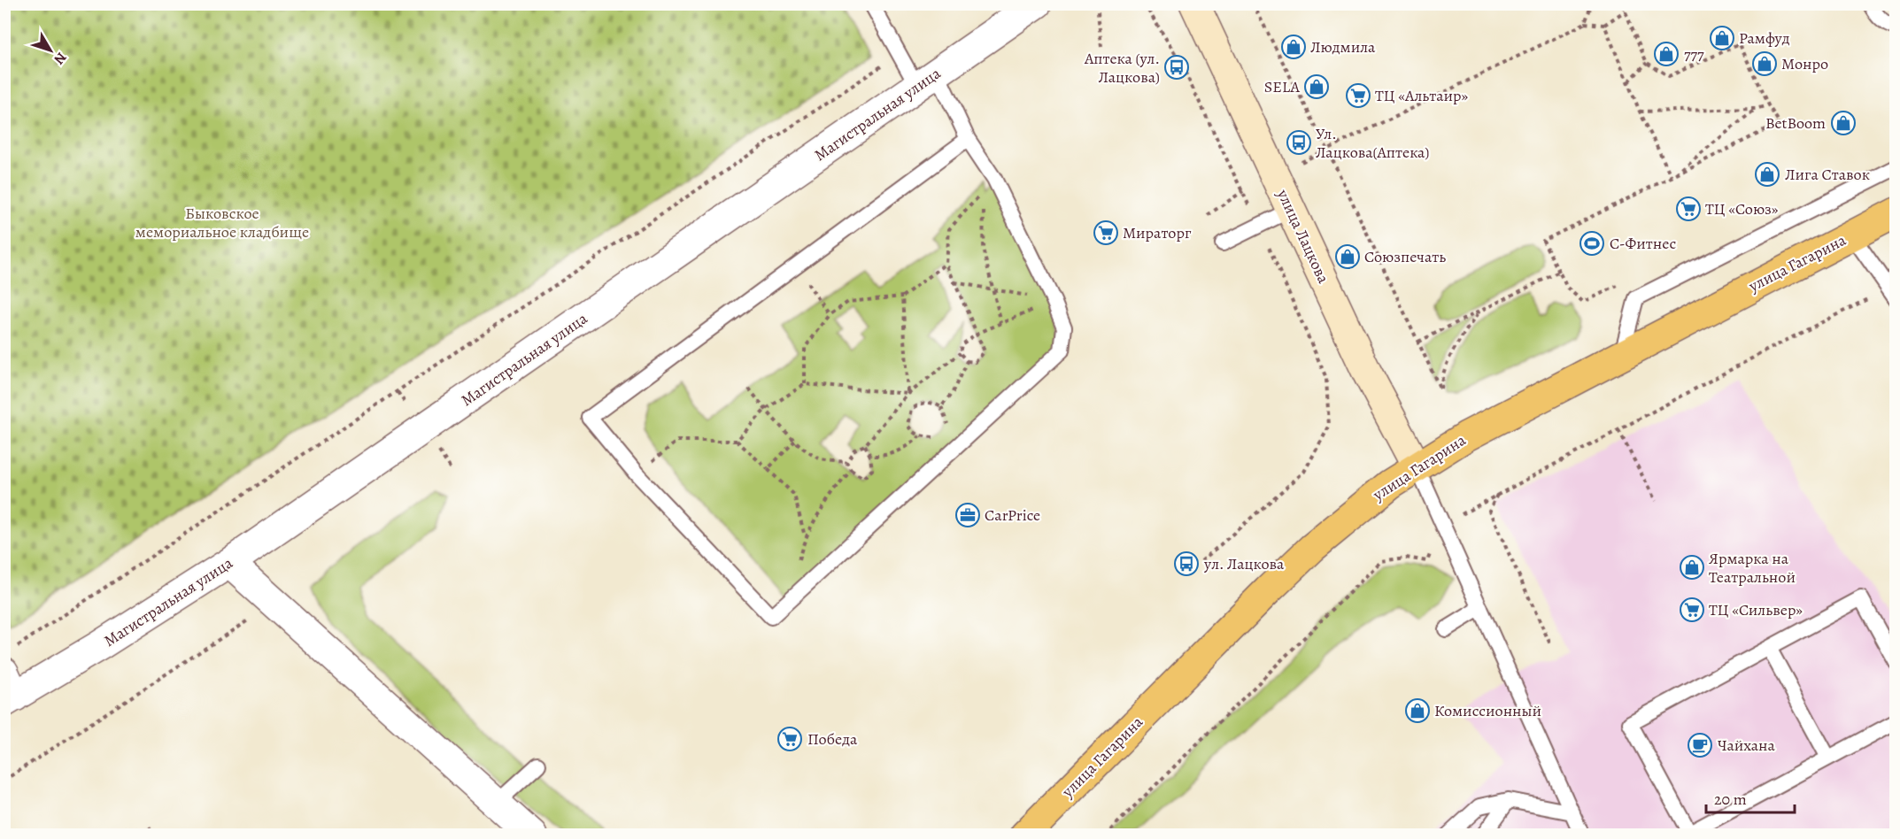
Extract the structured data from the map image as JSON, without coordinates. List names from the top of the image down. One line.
{"streets":{"main road":["улица Гагарина"],"street":["Магистральная улица","улица Лацкова"]},"crossings":[["улица Лацкова","улица Гагарина"]],"parks":["Быковское мемориальное кладбище"],"places":{"shop":["Рамфуд","Людмила","777","Монро","SELA","BetBoom","Лига Ставок","Союзпечать","Ярмарка на Театральной","Комиссионный"],"bus stop":["Аптека (ул. Лацкова)","Ул. Лацкова(Аптека)","ул. Лацкова"],"supermarket":["ТЦ «Альтаир»","ТЦ «Союз»","Мираторг","ТЦ «Сильвер»","Победа"],"sports":["С-Фитнес"],"office":["CarPrice"],"cafe":["Чайхана"]},"scale_bar":"20 m","north":"bottom right"}
